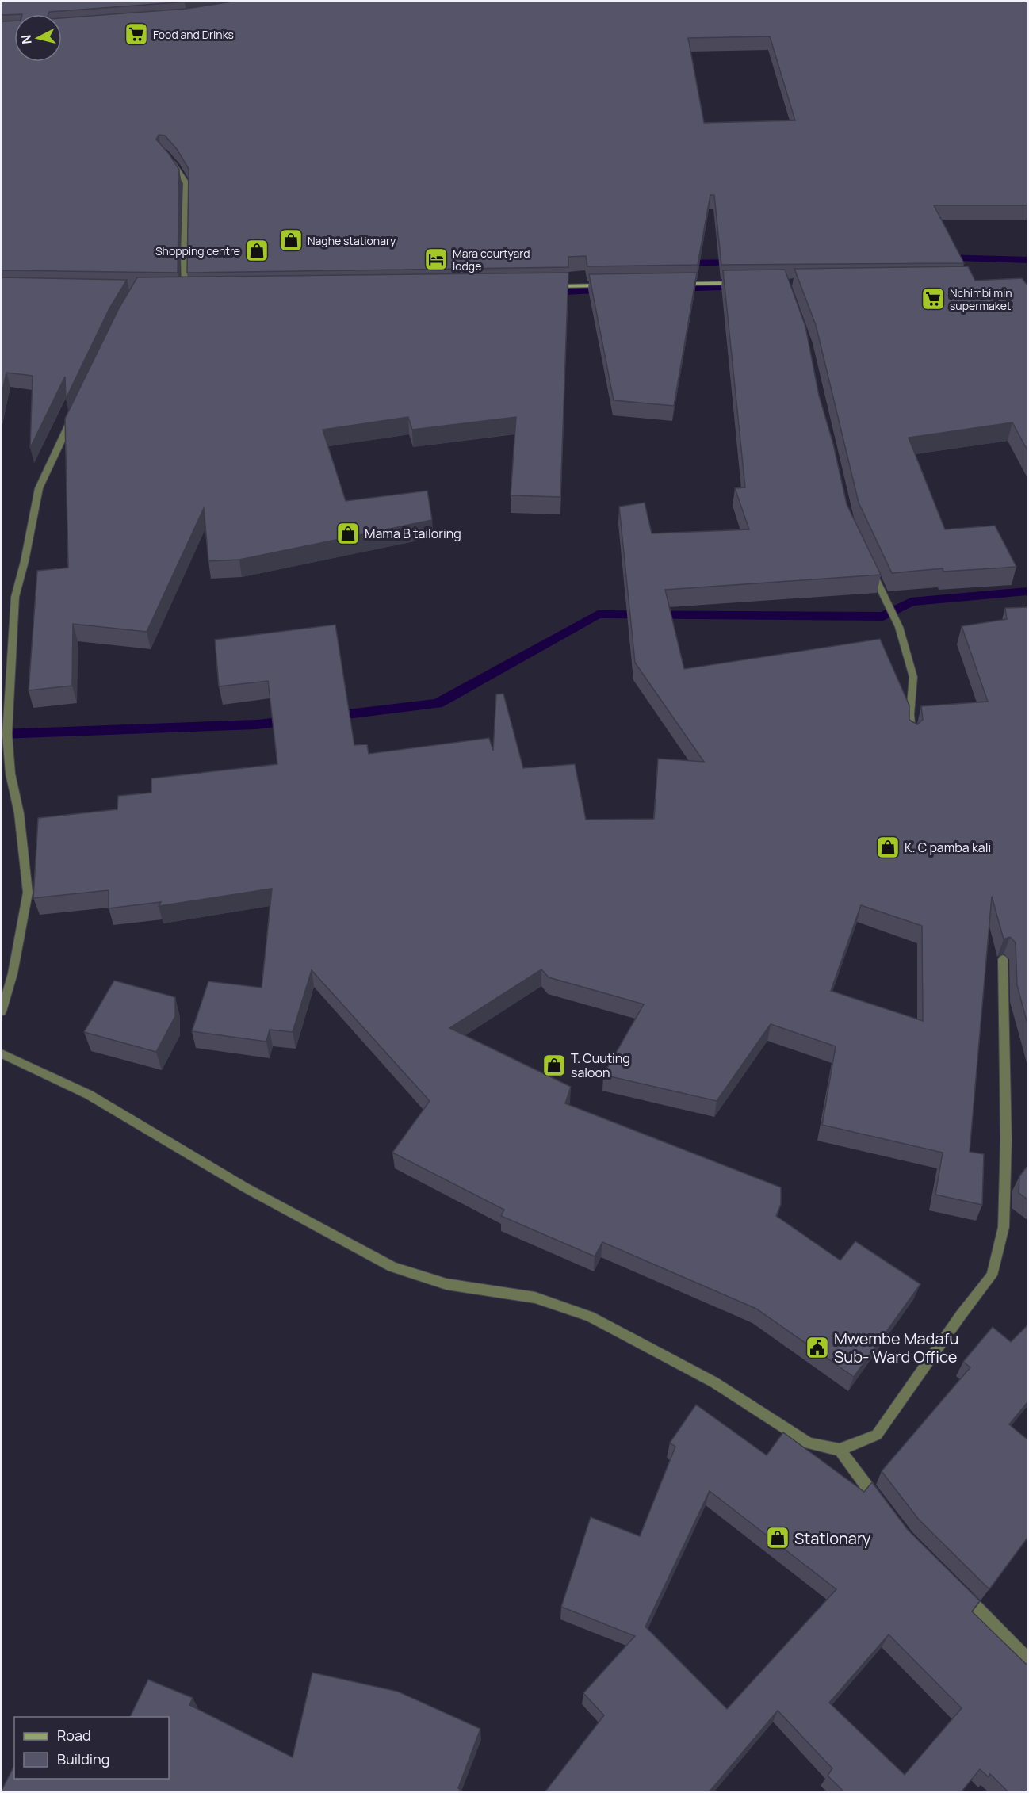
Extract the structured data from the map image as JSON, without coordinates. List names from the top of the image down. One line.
{"places":{"supermarket":["Food and Drinks","Nchimbi min supermaket"],"shop":["Naghe stationary","Shopping centre","Mama B tailoring","K. C pamba kali","T. Cuuting saloon","Stationary"],"hotel":["Mara courtyard lodge"],"public building":["Mwembe Madafu Sub- Ward Office"]},"legend":["Road","Building"],"north":"left"}
